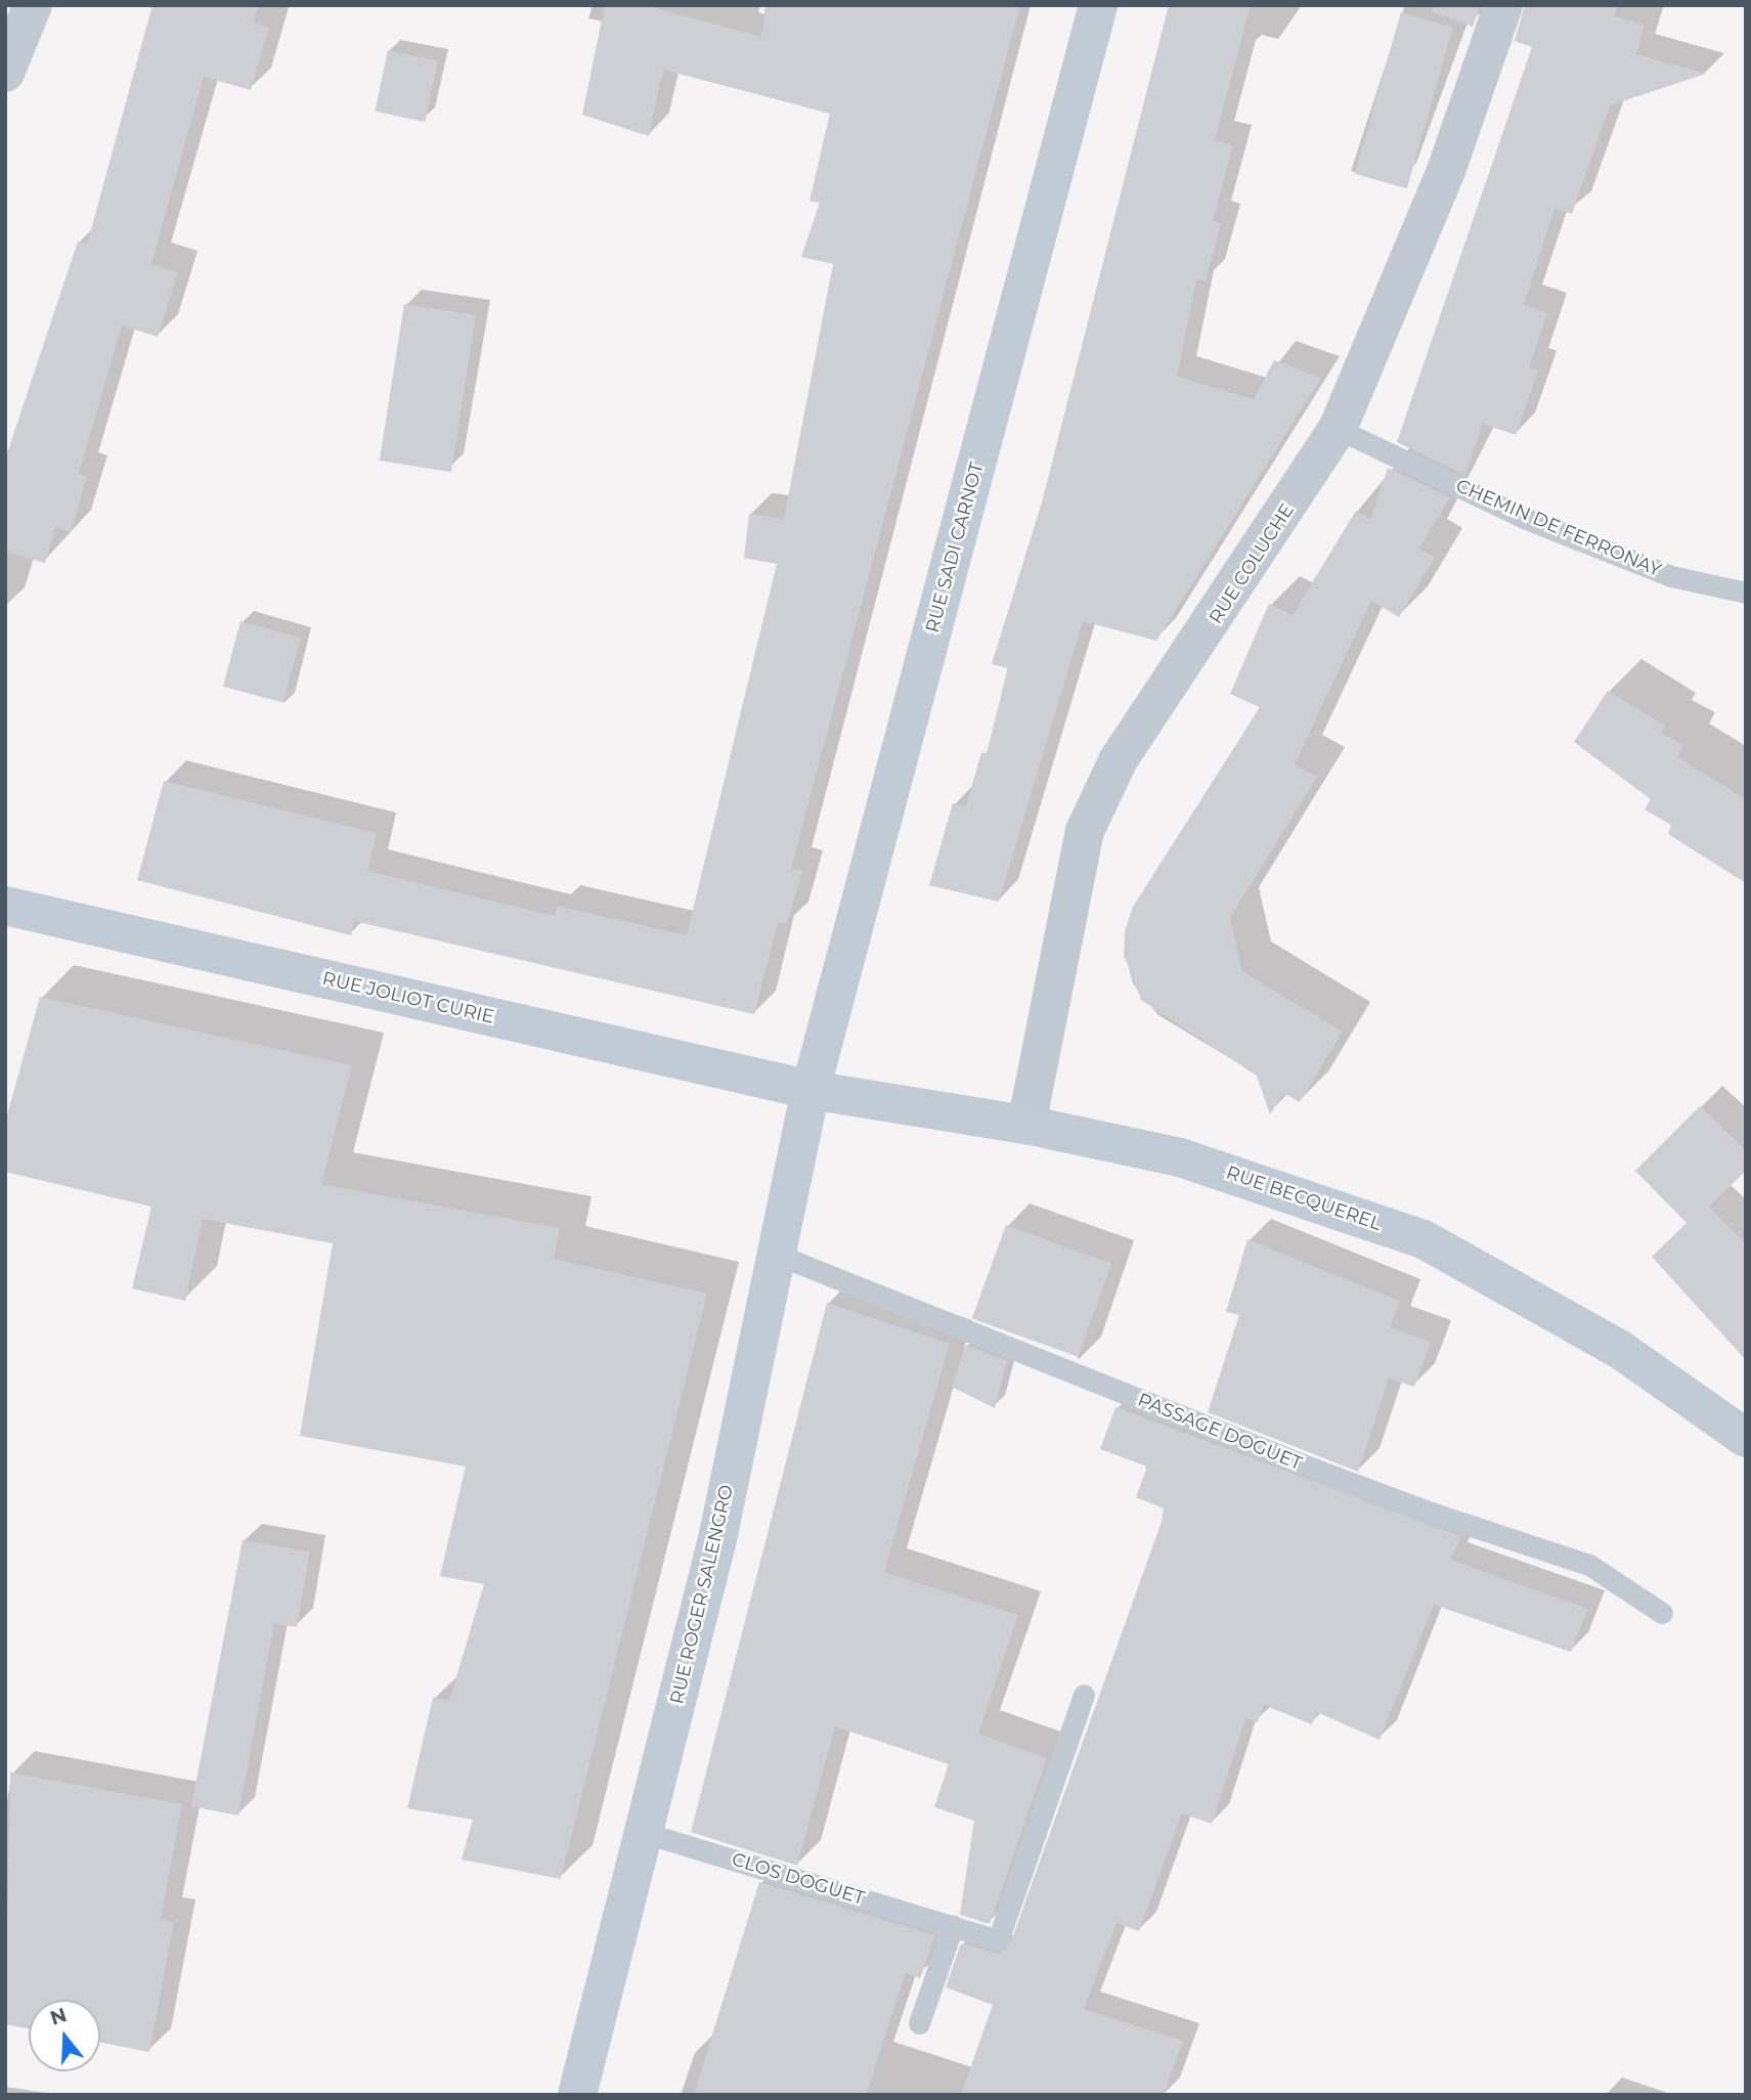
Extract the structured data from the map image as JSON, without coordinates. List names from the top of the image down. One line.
{"streets":{"main road":["RUE SADI CARNOT","RUE JOLIOT CURIE","RUE BECQUEREL","RUE ROGER SALENGRO"],"street":["RUE COLUCHE"],"lane":["CHEMIN DE FERRONAY","PASSAGE DOGUET","CLOS DOGUET"]},"crossings":[["CHEMIN DE FERRONAY","RUE COLUCHE"],["RUE SADI CARNOT","RUE JOLIOT CURIE"],["RUE SADI CARNOT","RUE BECQUEREL"],["RUE SADI CARNOT","RUE ROGER SALENGRO"],["RUE COLUCHE","RUE BECQUEREL"],["RUE JOLIOT CURIE","RUE BECQUEREL"],["RUE JOLIOT CURIE","RUE ROGER SALENGRO"],["RUE BECQUEREL","RUE ROGER SALENGRO"],["PASSAGE DOGUET","RUE ROGER SALENGRO"],["RUE ROGER SALENGRO","CLOS DOGUET"]],"north":"top"}
